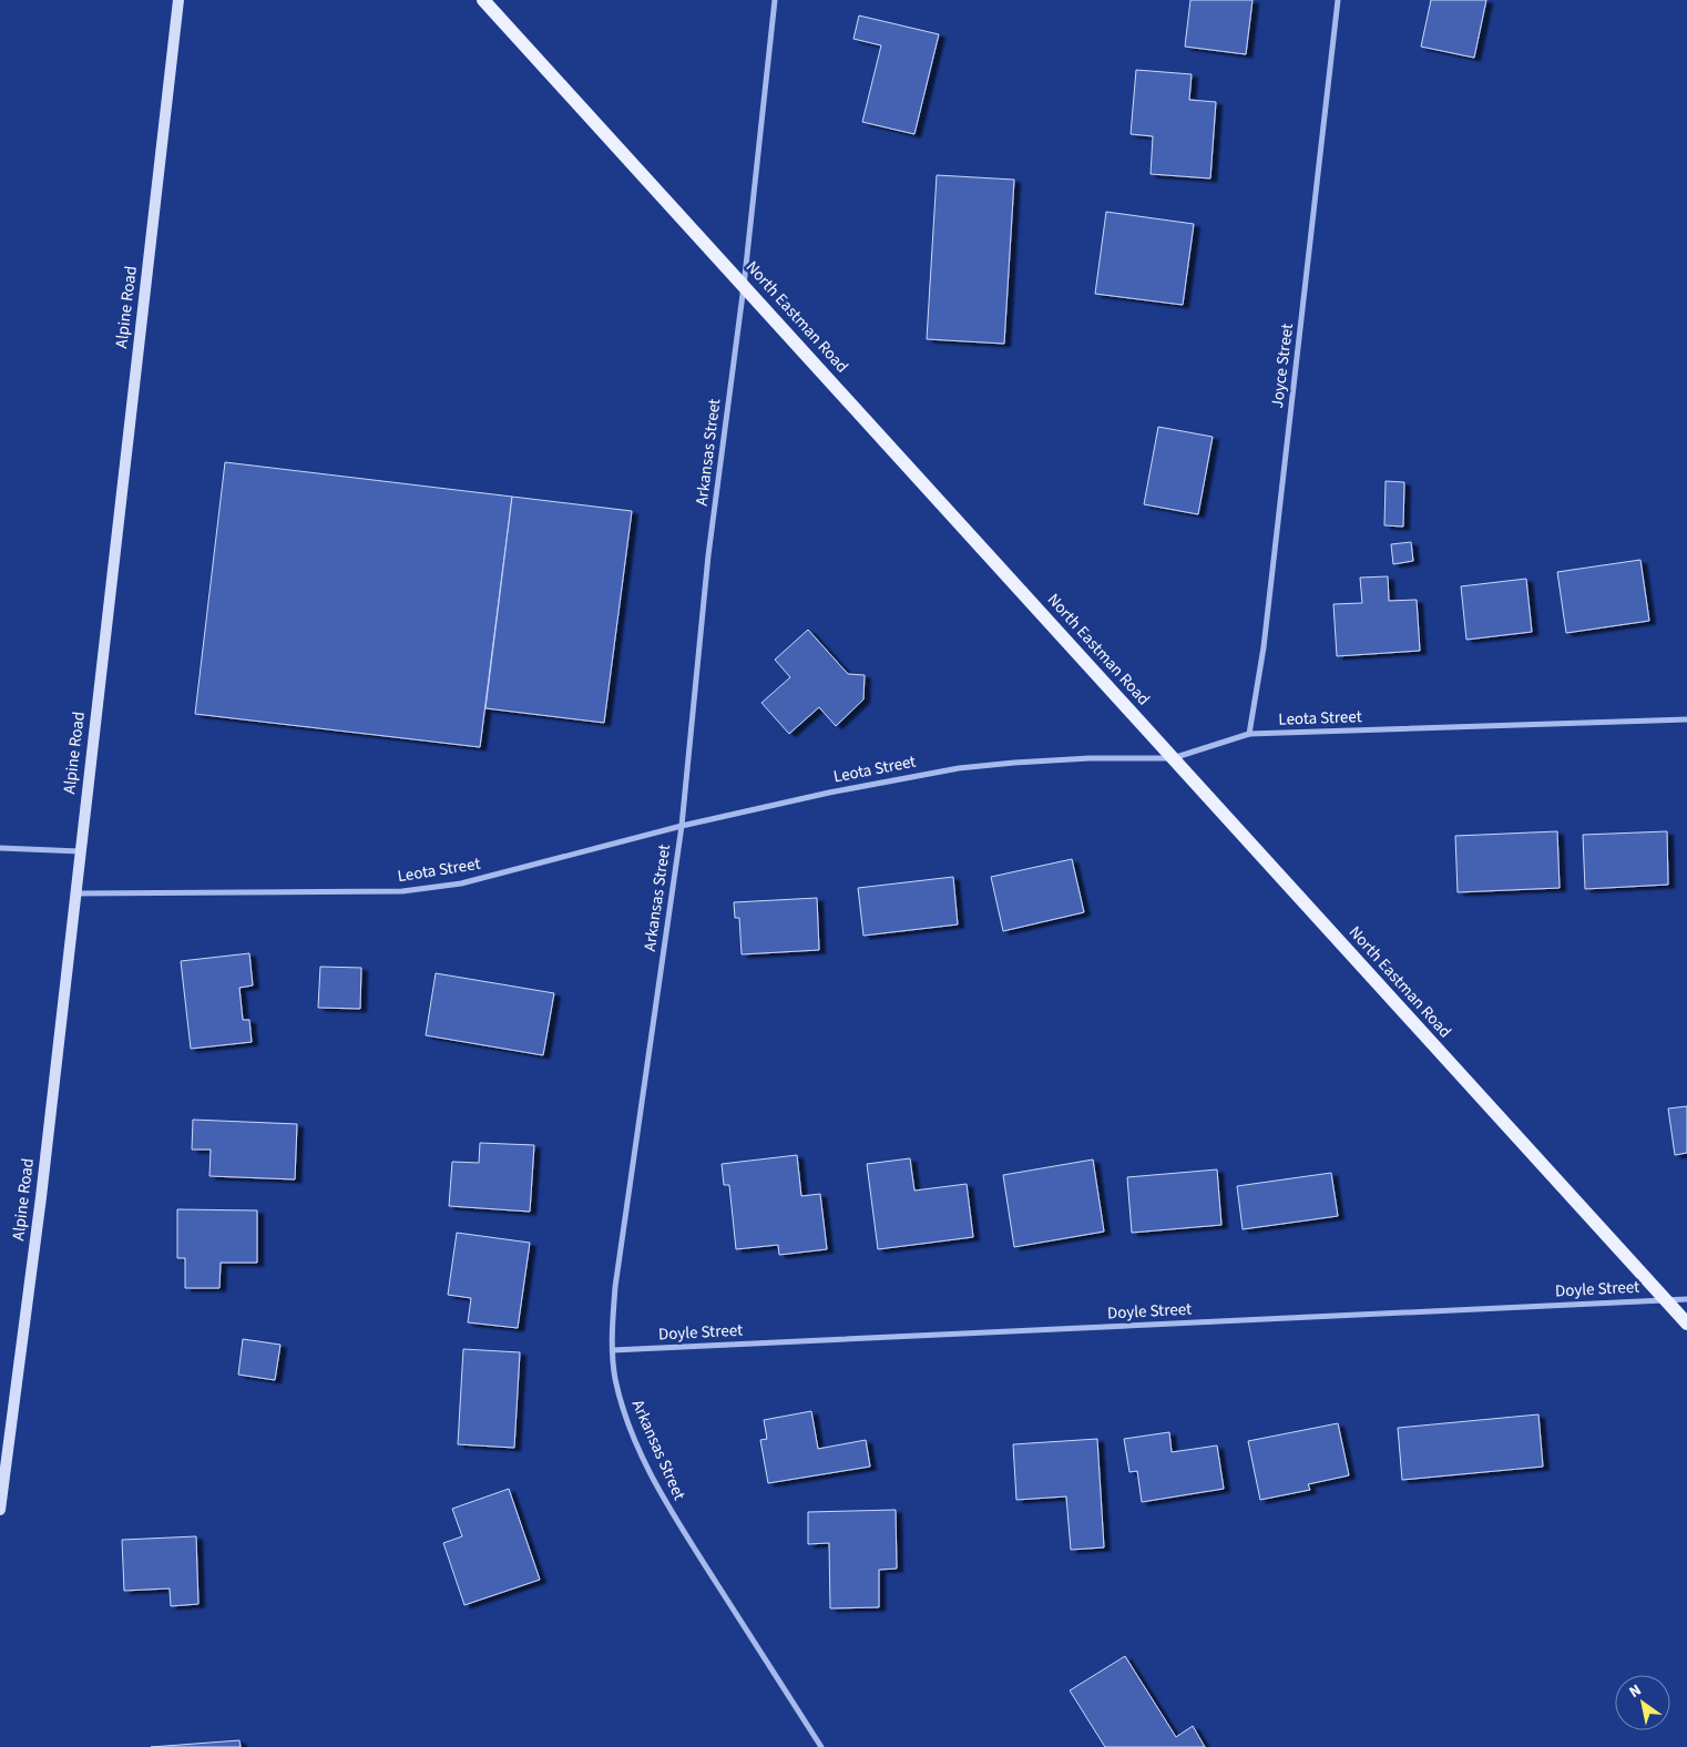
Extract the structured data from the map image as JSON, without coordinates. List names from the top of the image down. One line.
{"streets":{"main road":["Alpine Road","North Eastman Road"],"street":["Joyce Street","Arkansas Street","Leota Street","Doyle Street"]},"crossings":[["Alpine Road","Leota Street"],["North Eastman Road","Arkansas Street"],["North Eastman Road","Leota Street"],["North Eastman Road","Doyle Street"],["Joyce Street","Leota Street"],["Arkansas Street","Leota Street"],["Arkansas Street","Doyle Street"]],"north":"top left"}
